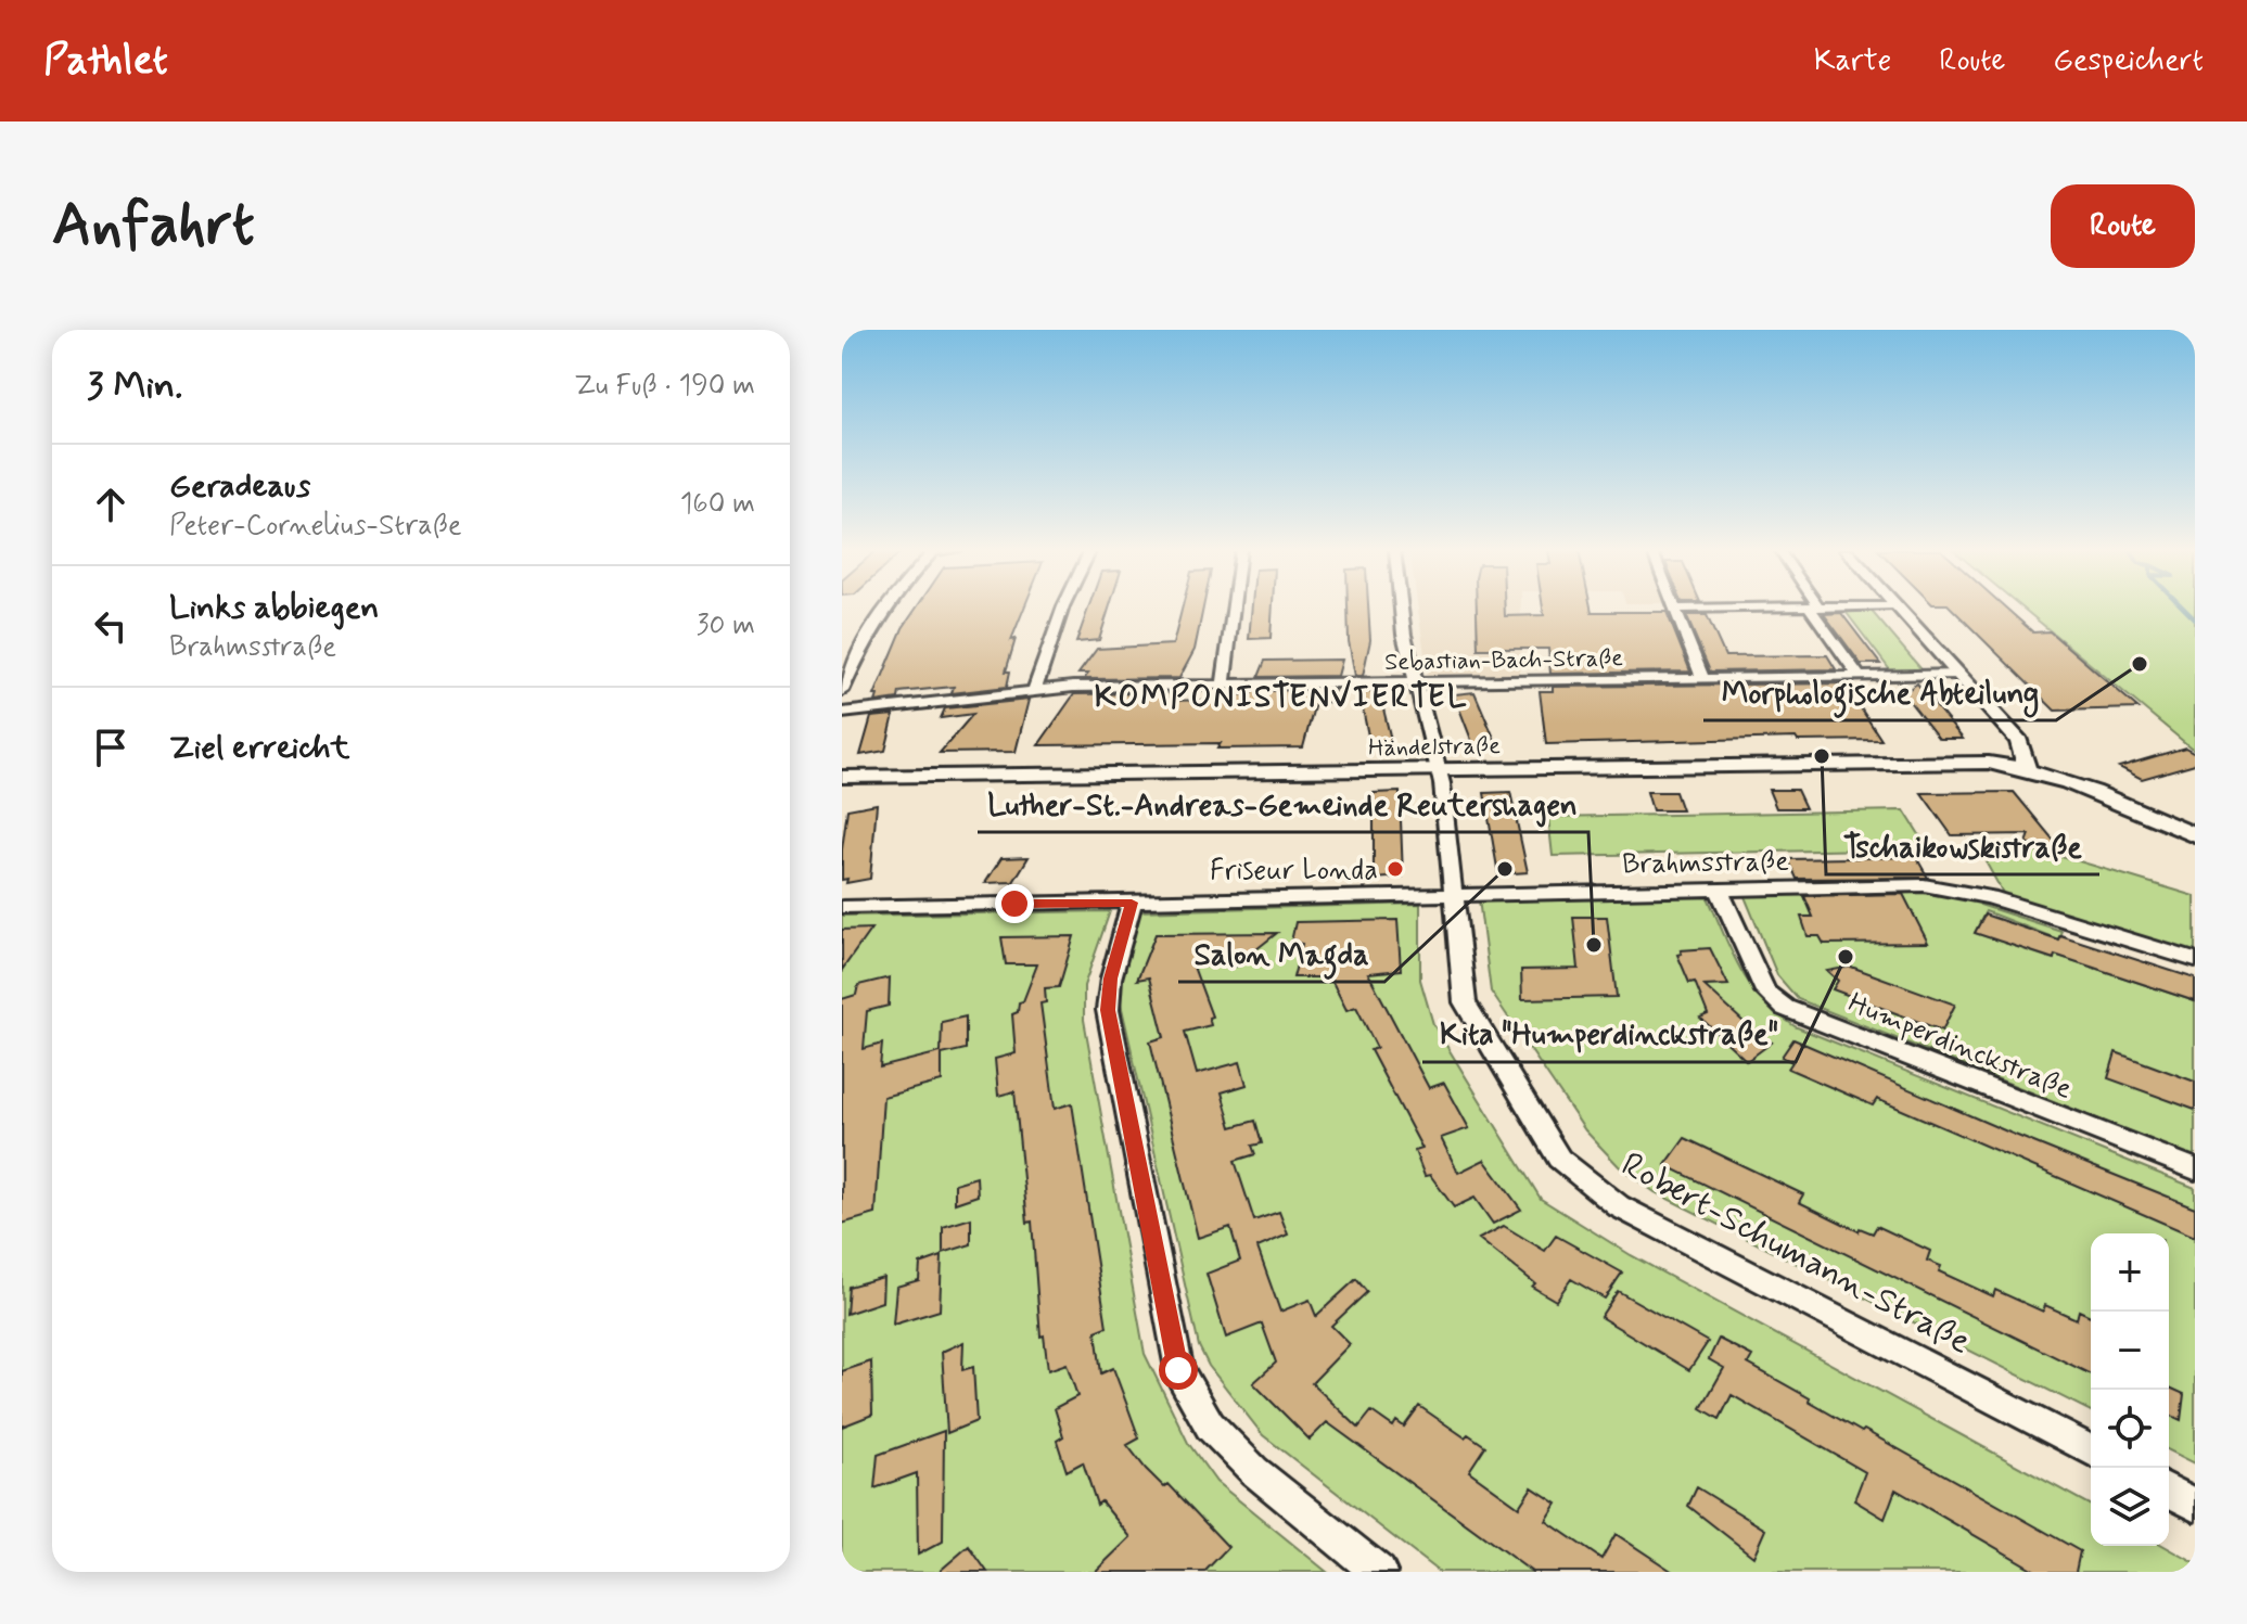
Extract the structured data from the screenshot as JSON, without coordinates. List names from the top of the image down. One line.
{"streets":{"street":["Sebastian-Bach-Straße","Händelstraße","Brahmsstraße","Humperdinckstraße","Robert-Schumann-Straße"]},"crossings":[["Sebastian-Bach-Straße","Robert-Schumann-Straße"],["Händelstraße","Robert-Schumann-Straße"],["Brahmsstraße","Humperdinckstraße"],["Brahmsstraße","Robert-Schumann-Straße"]],"districts":["KOMPONISTENVIERTEL"],"places":["Morphologische Abteilung","Tschaikowskistraße","Friseur Londa","Salon Magda","Luther-St.-Andreas-Gemeinde Reutershagen","Kita \"Humperdinckstraße\""],"page":{"header":"Pathlet","nav":["Karte","Route","Gespeichert"],"buttons":"Route","title":"Anfahrt","heading":["3 Min.","Zu Fuß · 190 m"],"list":[["Geradeaus","Peter-Cornelius-Straße","160 m"],["Links abbiegen","Brahmsstraße","30 m"],"Ziel erreicht"],"map_buttons":["+","−"]}}
